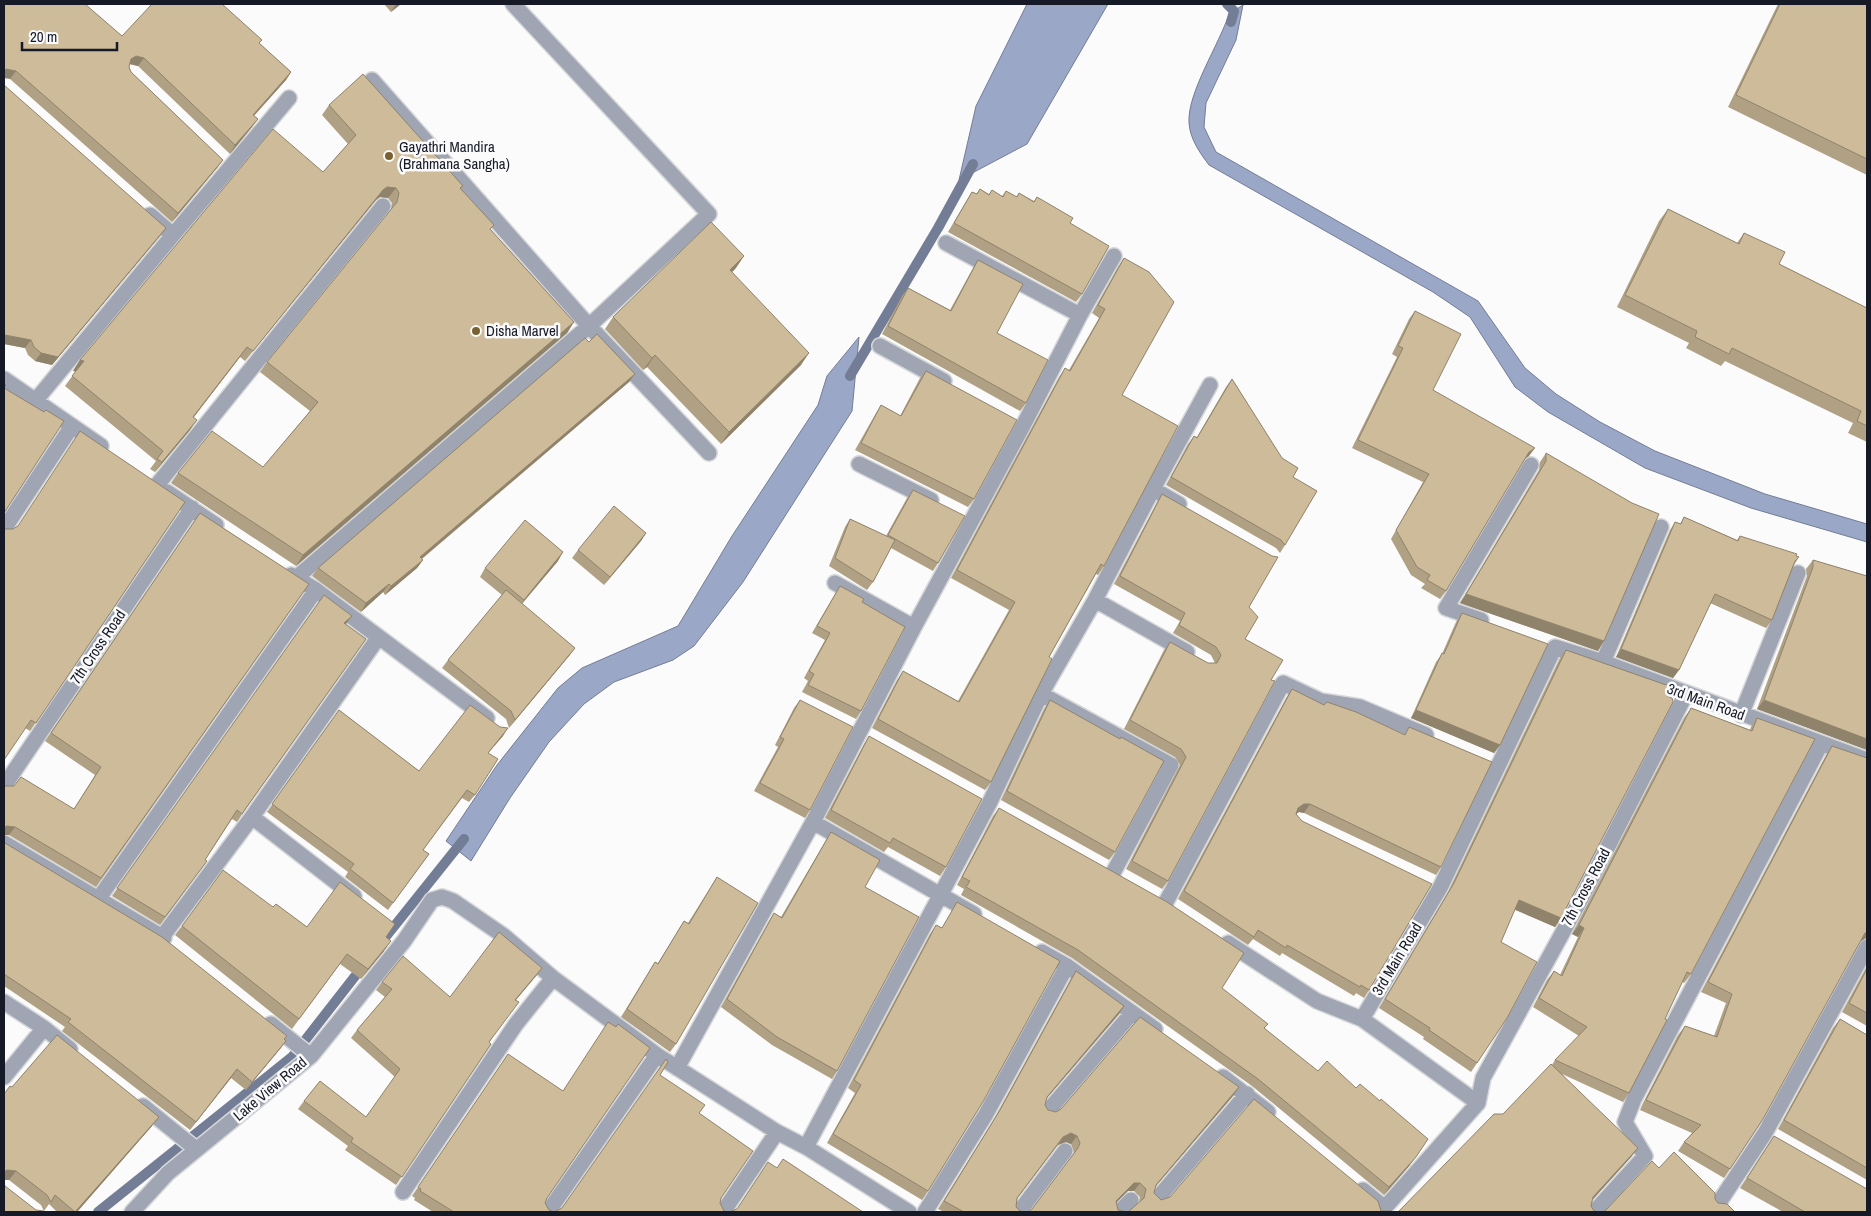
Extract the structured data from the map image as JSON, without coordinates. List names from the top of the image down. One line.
{"streets":{"street":["7th Cross Road","3rd Main Road","Lake View Road"]},"crossings":[["7th Cross Road","3rd Main Road"]],"places":["Gayathri Mandira (Brahmana Sangha)","Disha Marvel"],"scale_bar":"20 m"}
